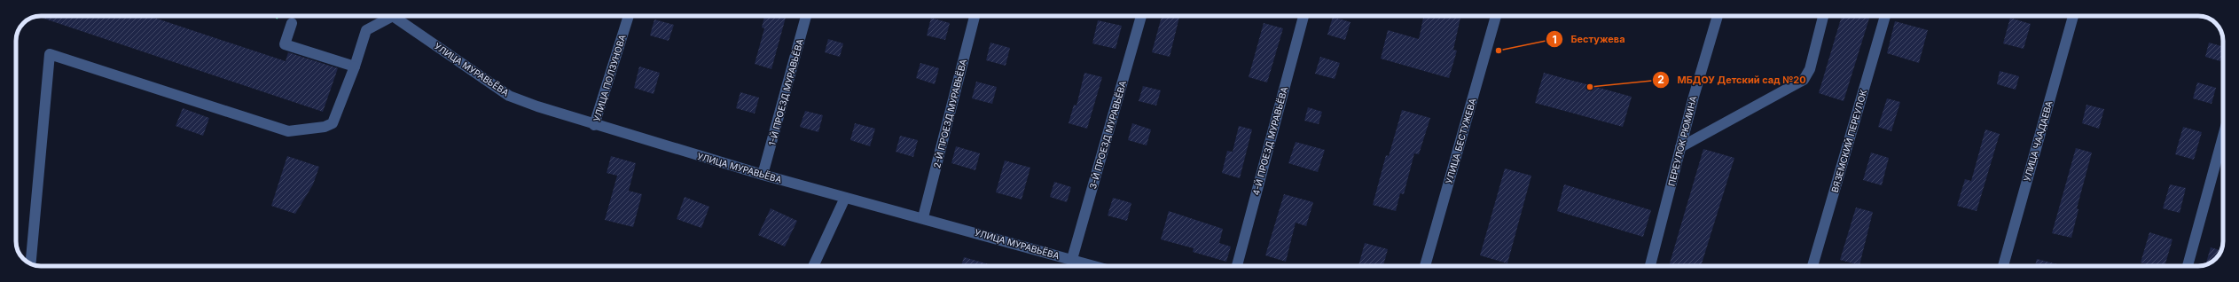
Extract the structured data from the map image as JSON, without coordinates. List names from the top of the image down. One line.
{"streets":{"street":["УЛИЦА МУРАВЬЁВА","УЛИЦА ПОЛЗУНОВА","1-Й ПРОЕЗД МУРАВЬЁВА","2-Й ПРОЕЗД МУРАВЬЁВА","3-Й ПРОЕЗД МУРАВЬЁВА","4-Й ПРОЕЗД МУРАВЬЁВА","УЛИЦА БЕСТУЖЕВА","ПЕРЕУЛОК РЮМИНА","ВЯЗЕМСКИЙ ПЕРЕУЛОК","УЛИЦА ЧААДАЕВА"]},"crossings":[["УЛИЦА МУРАВЬЁВА","УЛИЦА ПОЛЗУНОВА"],["УЛИЦА МУРАВЬЁВА","1-Й ПРОЕЗД МУРАВЬЁВА"],["УЛИЦА МУРАВЬЁВА","2-Й ПРОЕЗД МУРАВЬЁВА"],["УЛИЦА МУРАВЬЁВА","3-Й ПРОЕЗД МУРАВЬЁВА"]],"places":["Бестужева","МБДОУ Детский сад №20"]}
